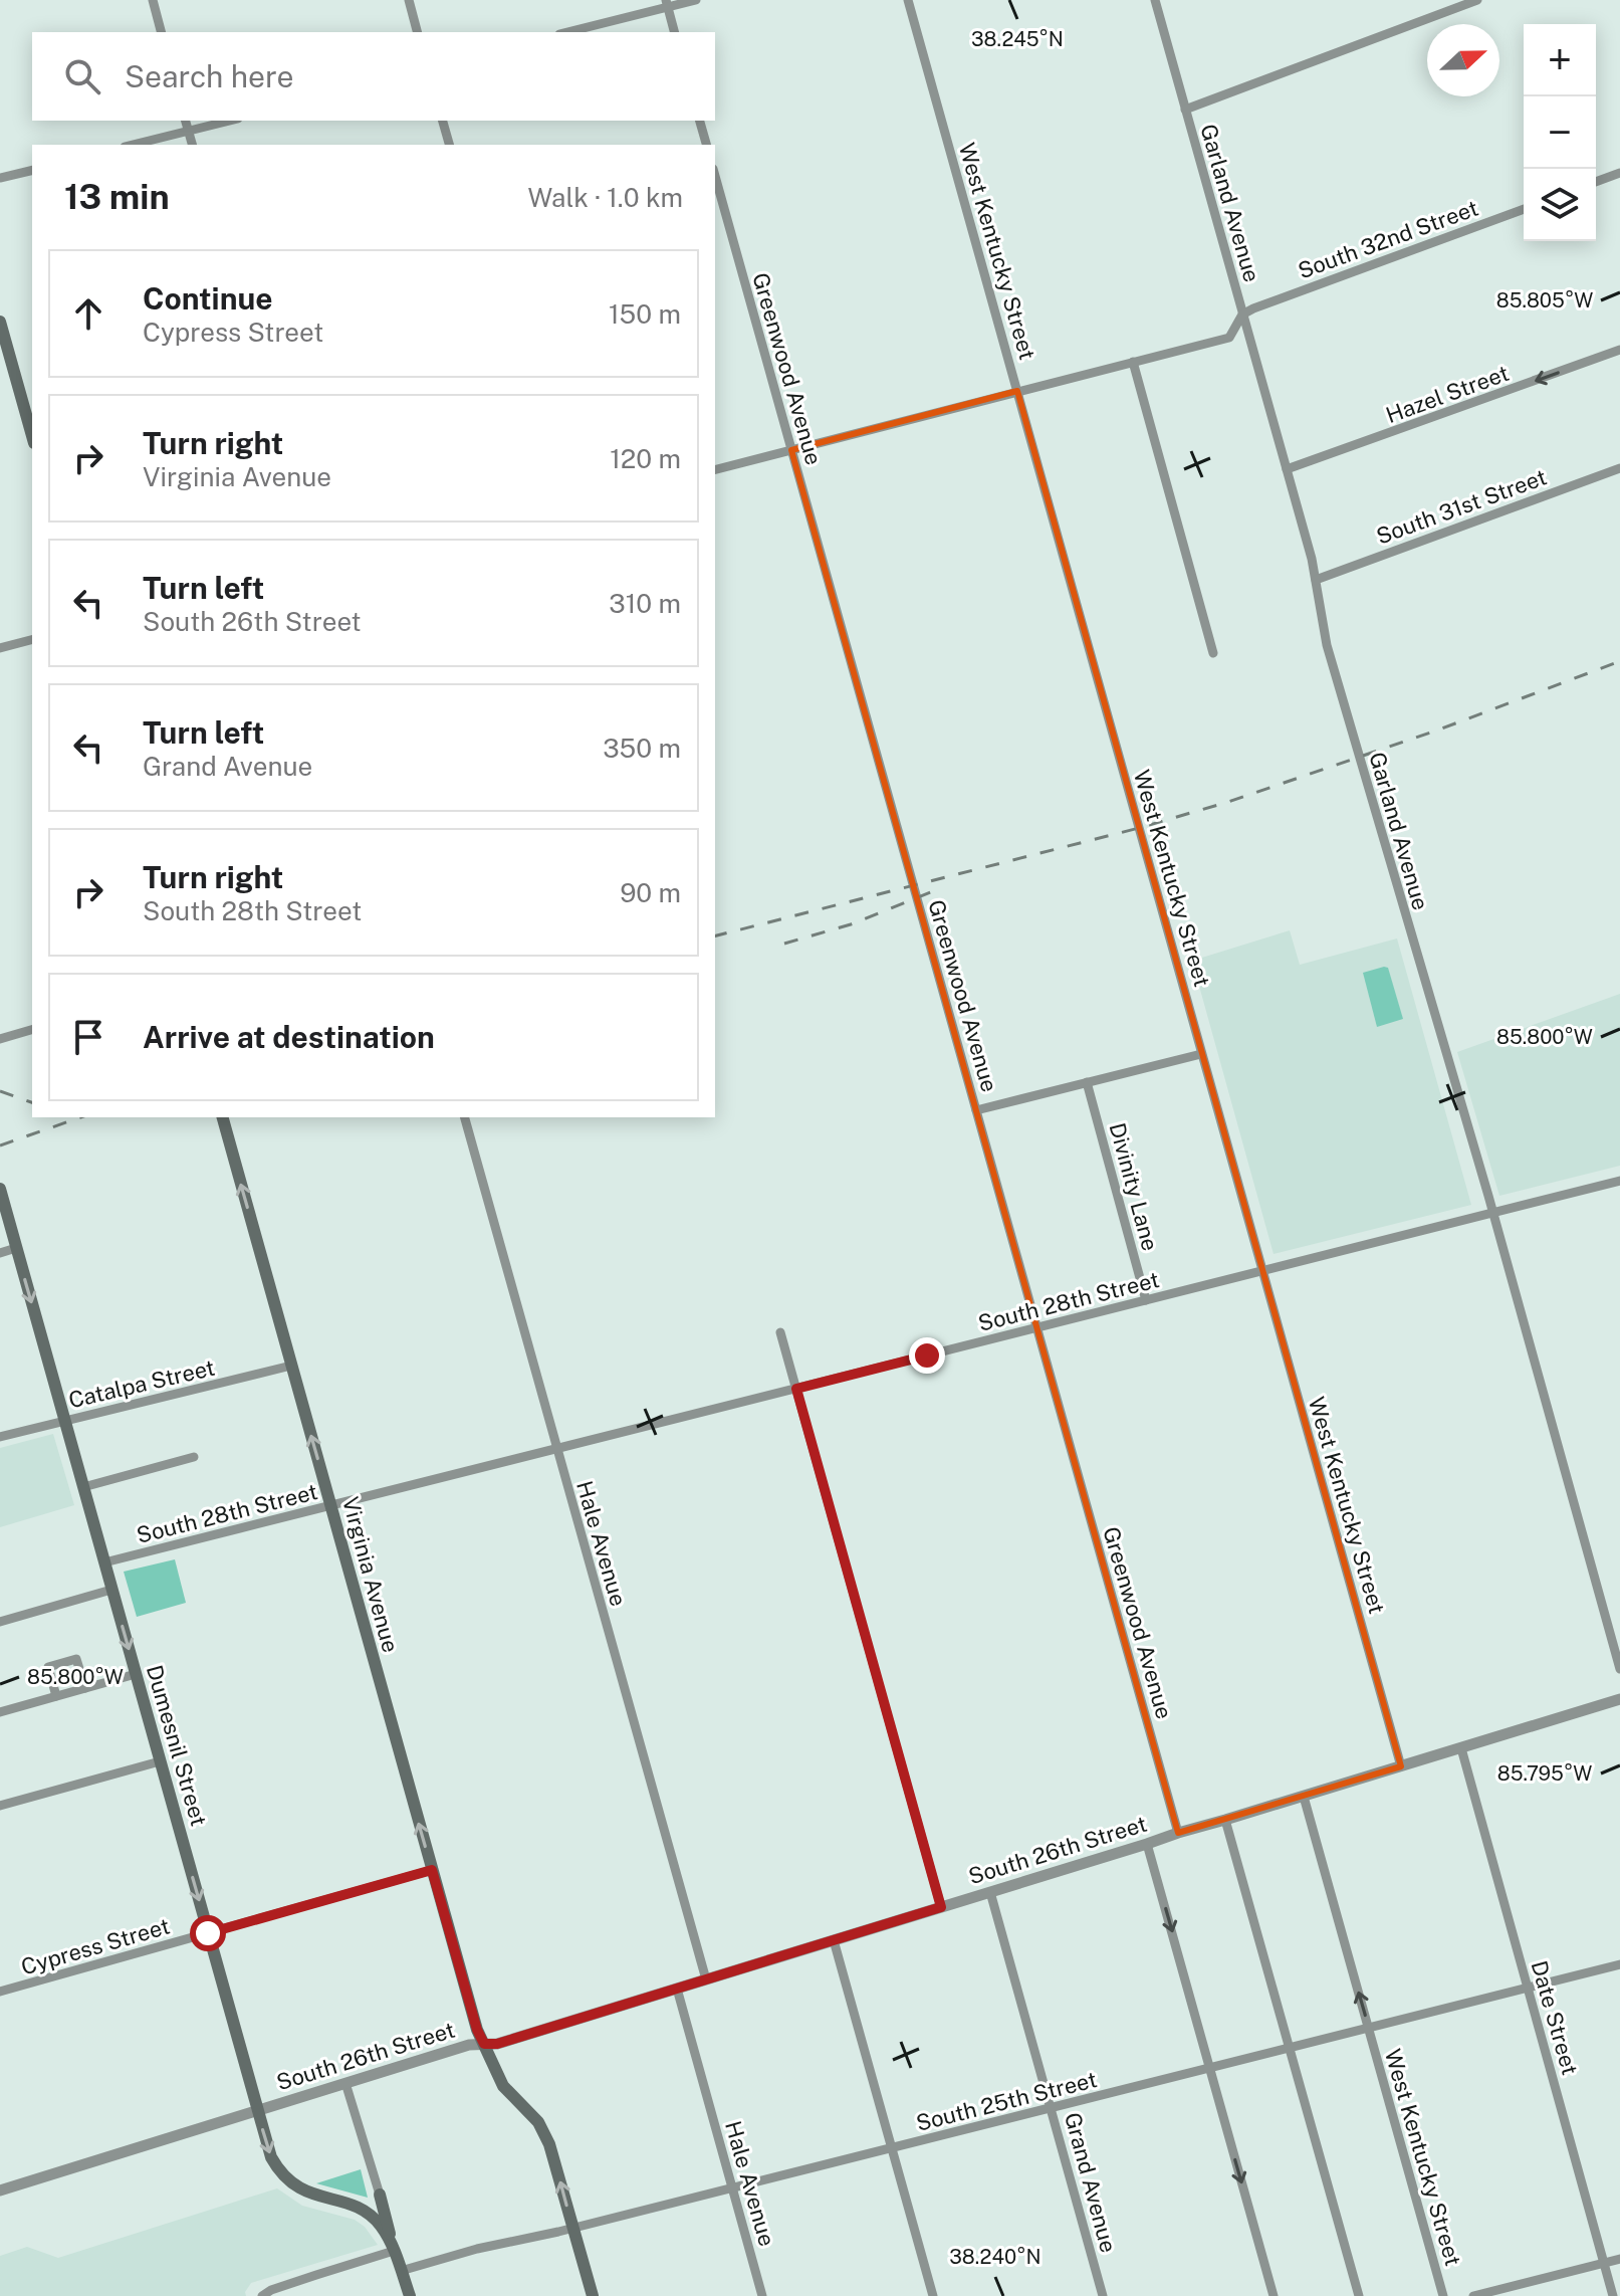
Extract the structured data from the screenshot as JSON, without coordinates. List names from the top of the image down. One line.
{"streets":{"main road":["Virginia Avenue","Dumesnil Street"],"street":["Garland Avenue","South 32nd Street","West Kentucky Street","Greenwood Avenue","Hazel Street","South 31st Street","Divinity Lane","South 28th Street","Catalpa Street","Hale Avenue","South 26th Street","Cypress Street","Date Street","South 25th Street","Grand Avenue"]},"crossings":[["Garland Avenue","South 32nd Street"],["Garland Avenue","Hazel Street"],["Garland Avenue","South 31st Street"],["Garland Avenue","South 28th Street"],["South 32nd Street","West Kentucky Street"],["South 32nd Street","Greenwood Avenue"],["West Kentucky Street","South 28th Street"],["West Kentucky Street","South 26th Street"],["West Kentucky Street","South 25th Street"],["Greenwood Avenue","South 28th Street"],["Greenwood Avenue","South 26th Street"],["Divinity Lane","South 28th Street"],["South 28th Street","Hale Avenue"],["South 28th Street","Virginia Avenue"],["South 28th Street","Dumesnil Street"],["Catalpa Street","Virginia Avenue"],["Catalpa Street","Dumesnil Street"],["Hale Avenue","South 26th Street"],["Hale Avenue","South 25th Street"],["Virginia Avenue","South 26th Street"],["Virginia Avenue","Cypress Street"],["Virginia Avenue","South 25th Street"],["Dumesnil Street","South 26th Street"],["Dumesnil Street","Cypress Street"],["Dumesnil Street","South 25th Street"],["South 26th Street","Date Street"],["South 26th Street","Grand Avenue"],["Date Street","South 25th Street"],["South 25th Street","Grand Avenue"]],"one_way":["Hazel Street","Virginia Avenue","Dumesnil Street"],"north":"right","page":{"map_buttons":["+","−"],"search":"Search here","heading":["13 min","Walk · 1.0 km"],"list":[["Continue","Cypress Street","150 m"],["Turn right","Virginia Avenue","120 m"],["Turn left","South 26th Street","310 m"],["Turn left","Grand Avenue","350 m"],["Turn right","South 28th Street","90 m"],"Arrive at destination"]},"coordinates":["38.245°N","85.805°W","85.800°W","85.795°W","38.240°N"]}
